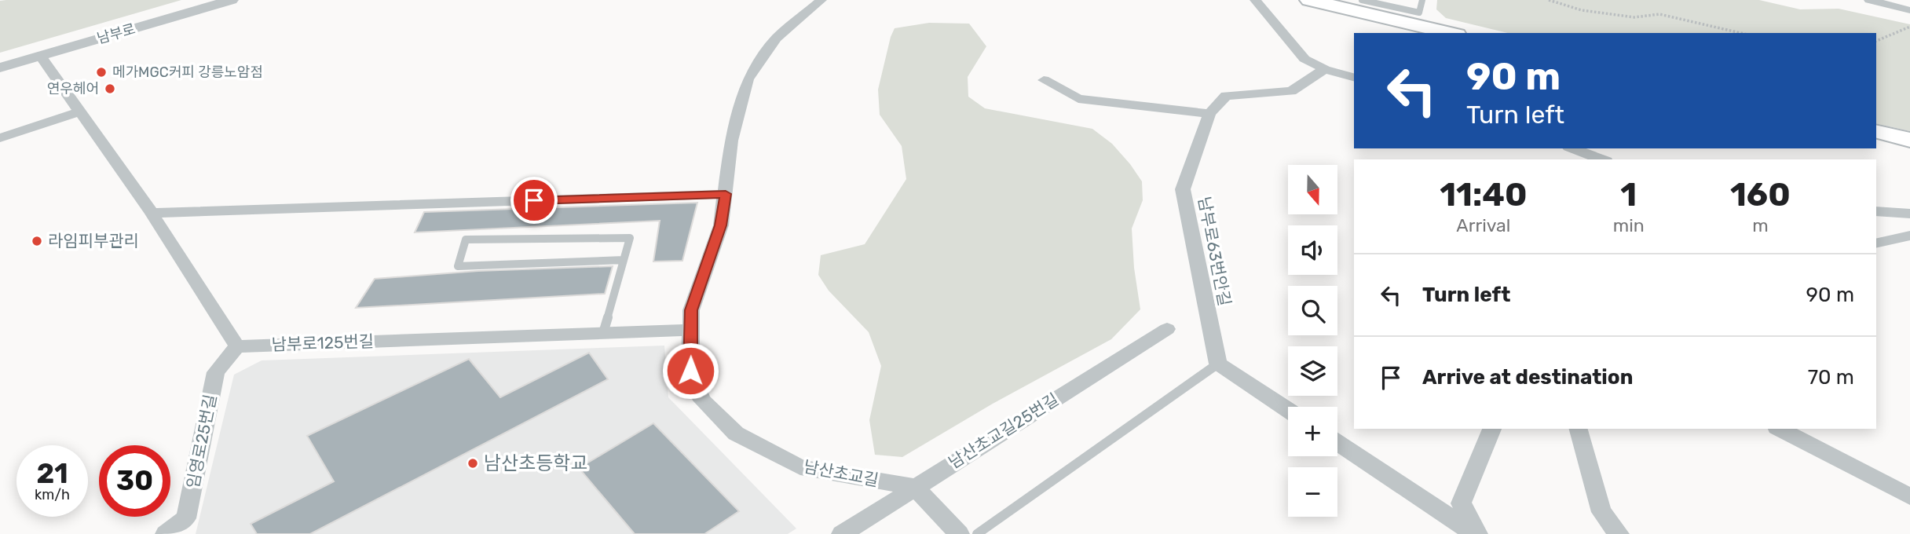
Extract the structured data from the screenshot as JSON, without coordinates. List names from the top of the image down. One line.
{"streets":{"street":["남부로","남부로63번안길","남부로125번길","남산초교길25번길","임영로25번길","남산초교길"]},"crossings":[["남부로125번길","임영로25번길"],["남부로125번길","남산초교길"],["남산초교길25번길","남산초교길"]],"places":["메가MGC커피 강릉노암점","연우헤어","라임피부관리","남산초등학교"],"north":"bottom","page":{"turn":["90 m","Turn left"],"eta":["11:40","Arrival","1","min","160","m"],"map_buttons":["+","−"],"list":[{"name":"Turn left","value":"90 m"},{"name":"Arrive at destination","value":"70 m"}],"speed":"21 km/h","limit":"30"}}
